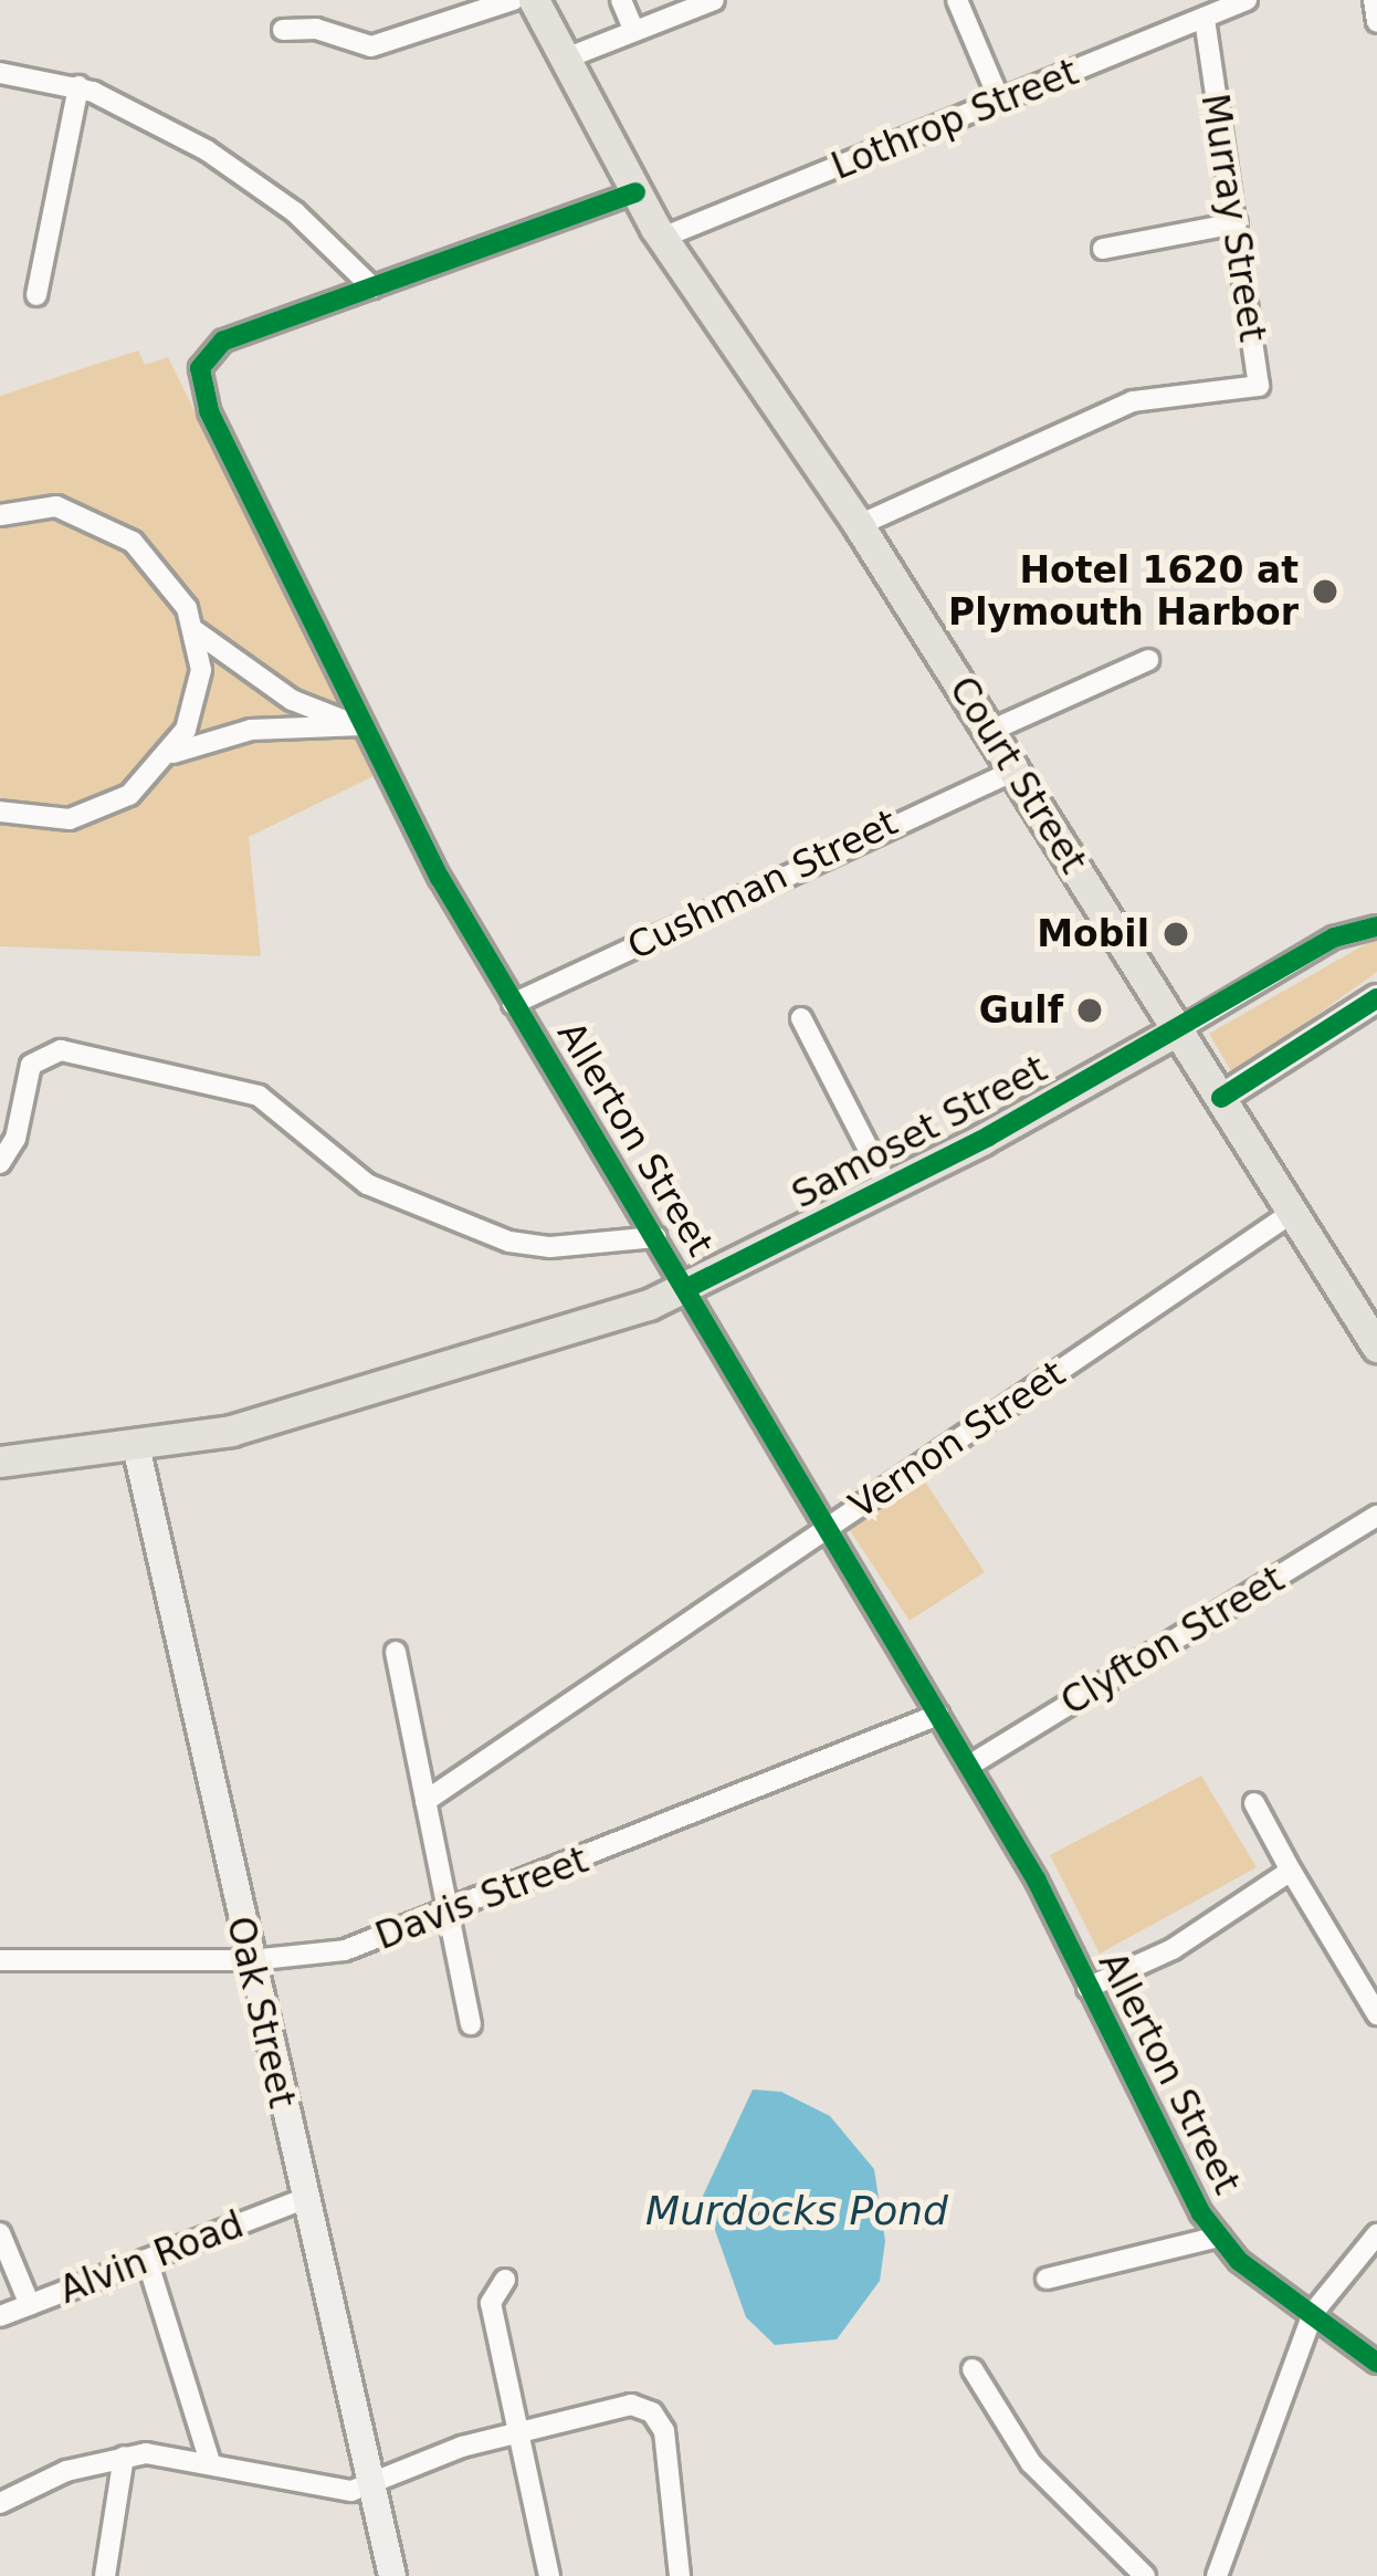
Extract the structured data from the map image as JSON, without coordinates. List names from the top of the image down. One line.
{"streets":{"main road":["Court Street","Samoset Street","Oak Street"],"street":["Lothrop Street","Murray Street","Cushman Street","Allerton Street","Vernon Street","Clyfton Street","Davis Street","Alvin Road"]},"crossings":[["Lothrop Street","Murray Street"],["Lothrop Street","Court Street"],["Murray Street","Court Street"],["Court Street","Cushman Street"],["Court Street","Samoset Street"],["Court Street","Allerton Street"],["Court Street","Vernon Street"],["Cushman Street","Allerton Street"],["Samoset Street","Allerton Street"],["Samoset Street","Oak Street"],["Allerton Street","Vernon Street"],["Allerton Street","Clyfton Street"],["Allerton Street","Davis Street"],["Davis Street","Oak Street"],["Oak Street","Alvin Road"]],"water":["Murdocks Pond"],"places":["Hotel 1620 at Plymouth Harbor","Mobil","Gulf"]}
